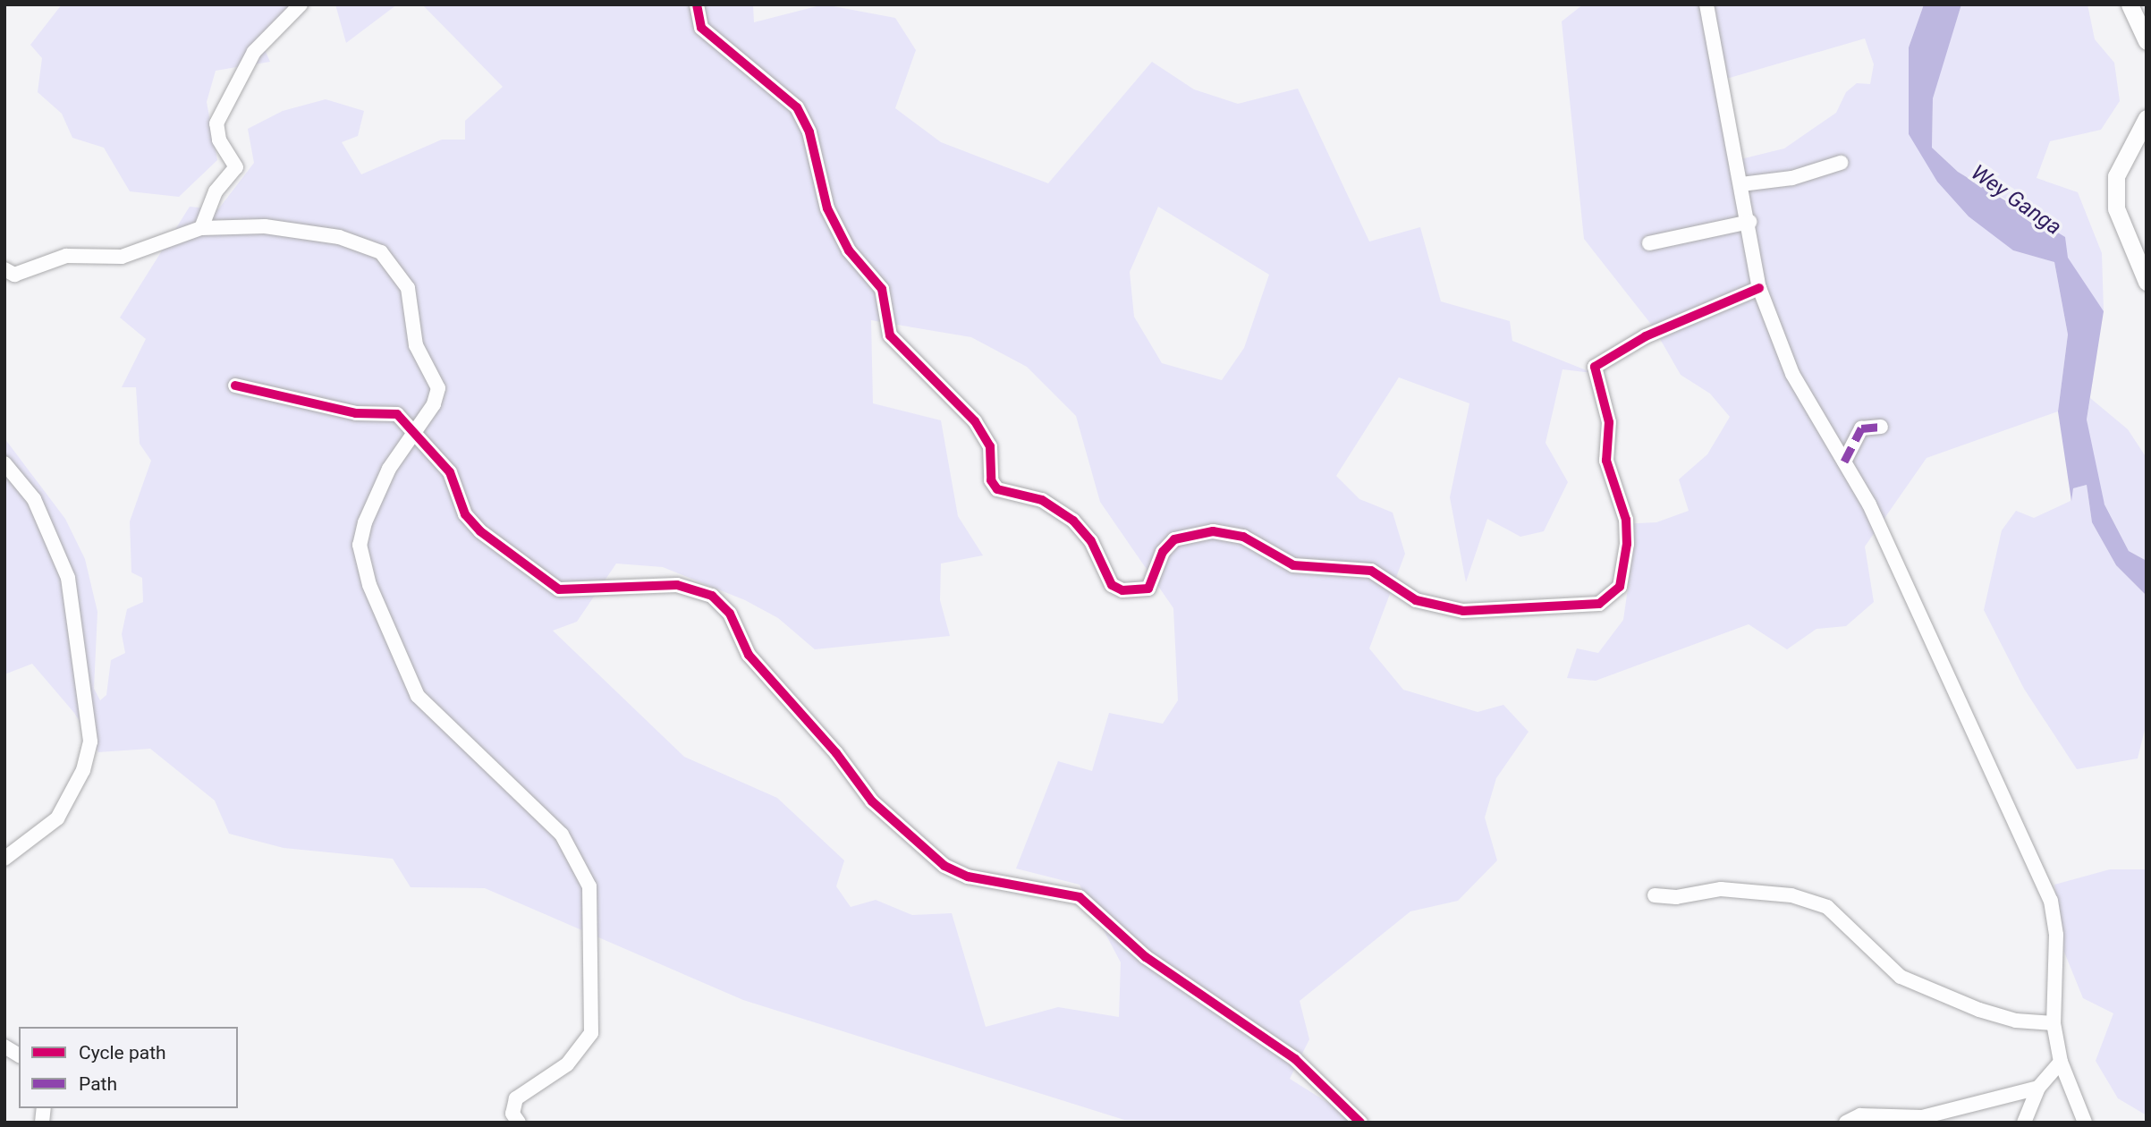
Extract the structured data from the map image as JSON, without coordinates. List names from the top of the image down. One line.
{"water":["Wey Ganga"],"legend":["Cycle path","Path"]}
